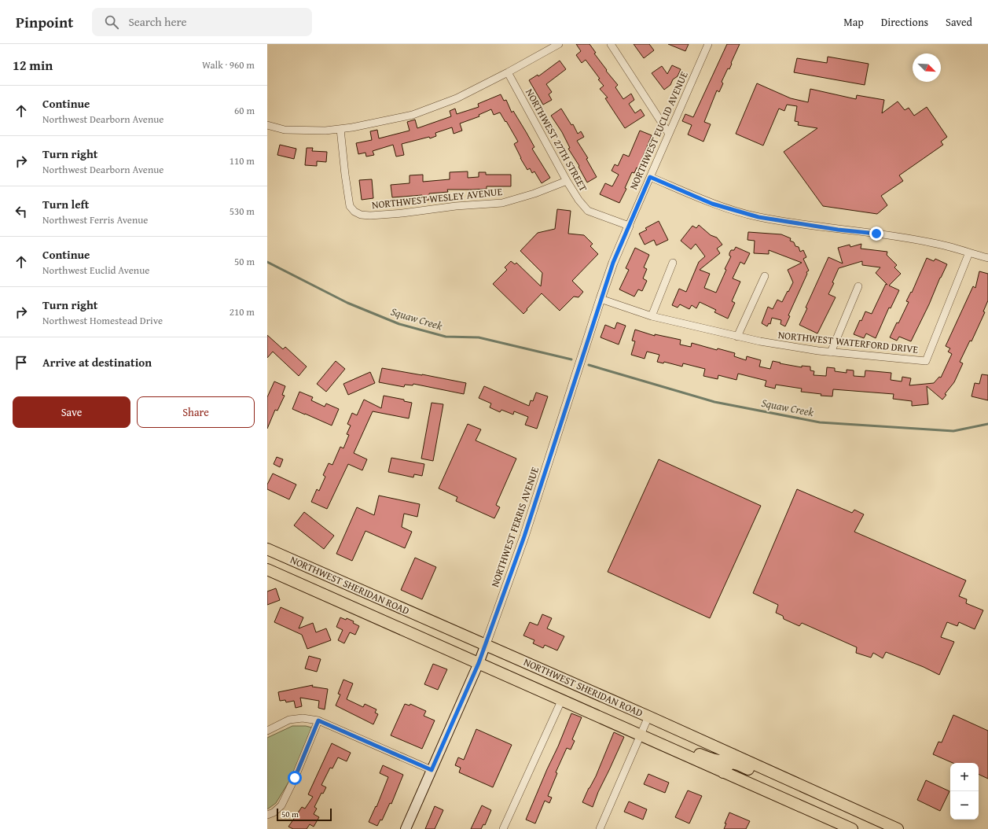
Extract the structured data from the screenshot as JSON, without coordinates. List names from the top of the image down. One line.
{"streets":{"main road":["NORTHWEST FERRIS AVENUE","NORTHWEST SHERIDAN ROAD"],"street":["NORTHWEST EUCLID AVENUE","NORTHWEST 27TH STREET","NORTHWEST WESLEY AVENUE","NORTHWEST WATERFORD DRIVE"]},"crossings":[["NORTHWEST EUCLID AVENUE","NORTHWEST 27TH STREET"],["NORTHWEST EUCLID AVENUE","NORTHWEST FERRIS AVENUE"],["NORTHWEST 27TH STREET","NORTHWEST WESLEY AVENUE"],["NORTHWEST 27TH STREET","NORTHWEST FERRIS AVENUE"],["NORTHWEST WATERFORD DRIVE","NORTHWEST FERRIS AVENUE"],["NORTHWEST FERRIS AVENUE","NORTHWEST SHERIDAN ROAD"]],"water":["Squaw Creek"],"scale_bar":"50 m","north":"bottom right","page":{"header":"Pinpoint","search":"Search here","nav":["Map","Directions","Saved"],"heading":["12 min","Walk · 960 m"],"list":[["Continue","Northwest Dearborn Avenue","60 m"],["Turn right","Northwest Dearborn Avenue","110 m"],["Turn left","Northwest Ferris Avenue","530 m"],["Continue","Northwest Euclid Avenue","50 m"],["Turn right","Northwest Homestead Drive","210 m"],"Arrive at destination"],"buttons":["Save","Share"],"map_buttons":["+","−"],"scale":"50 m"}}
